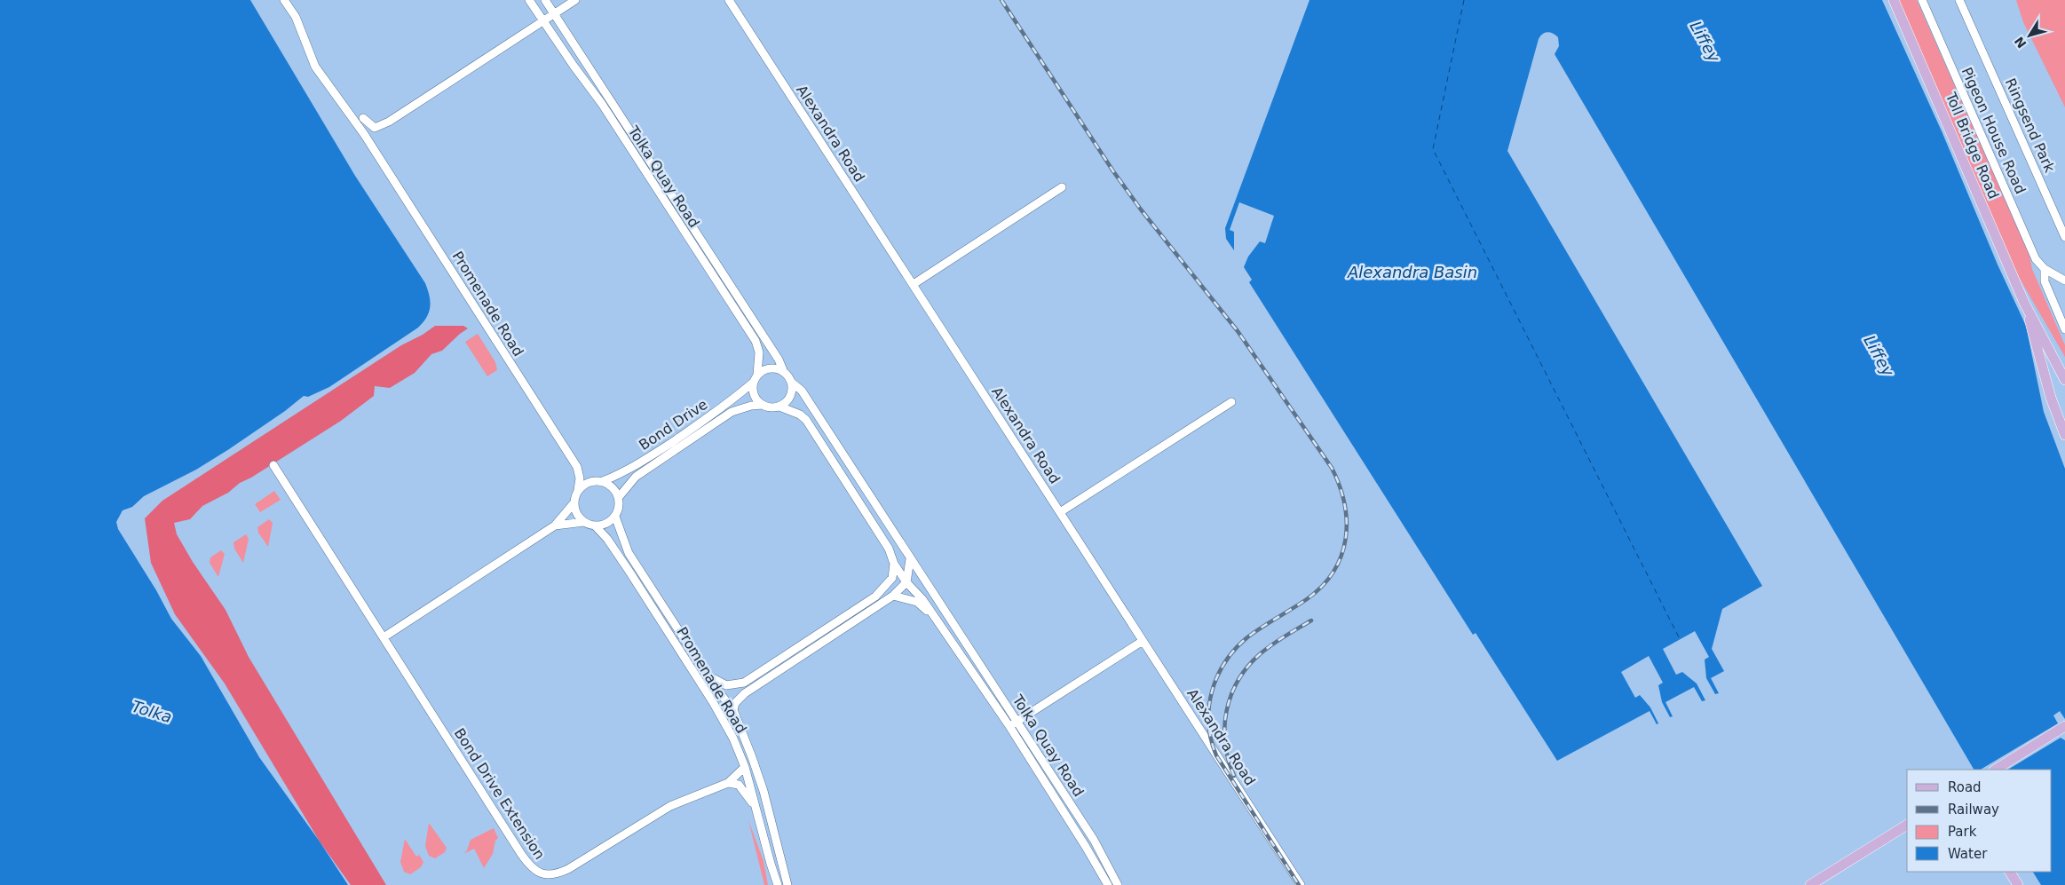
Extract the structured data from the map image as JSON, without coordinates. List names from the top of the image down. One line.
{"streets":{"main road":["Toll Bridge Road"],"street":["Ringsend Park","Pigeon House Road","Alexandra Road","Tolka Quay Road","Promenade Road","Bond Drive","Bond Drive Extension"]},"crossings":[["Tolka Quay Road","Bond Drive"],["Promenade Road","Bond Drive"],["Promenade Road","Bond Drive Extension"]],"water":["Liffey","Alexandra Basin","Tolka"],"legend":["Road","Railway","Park","Water"],"north":"bottom left"}
